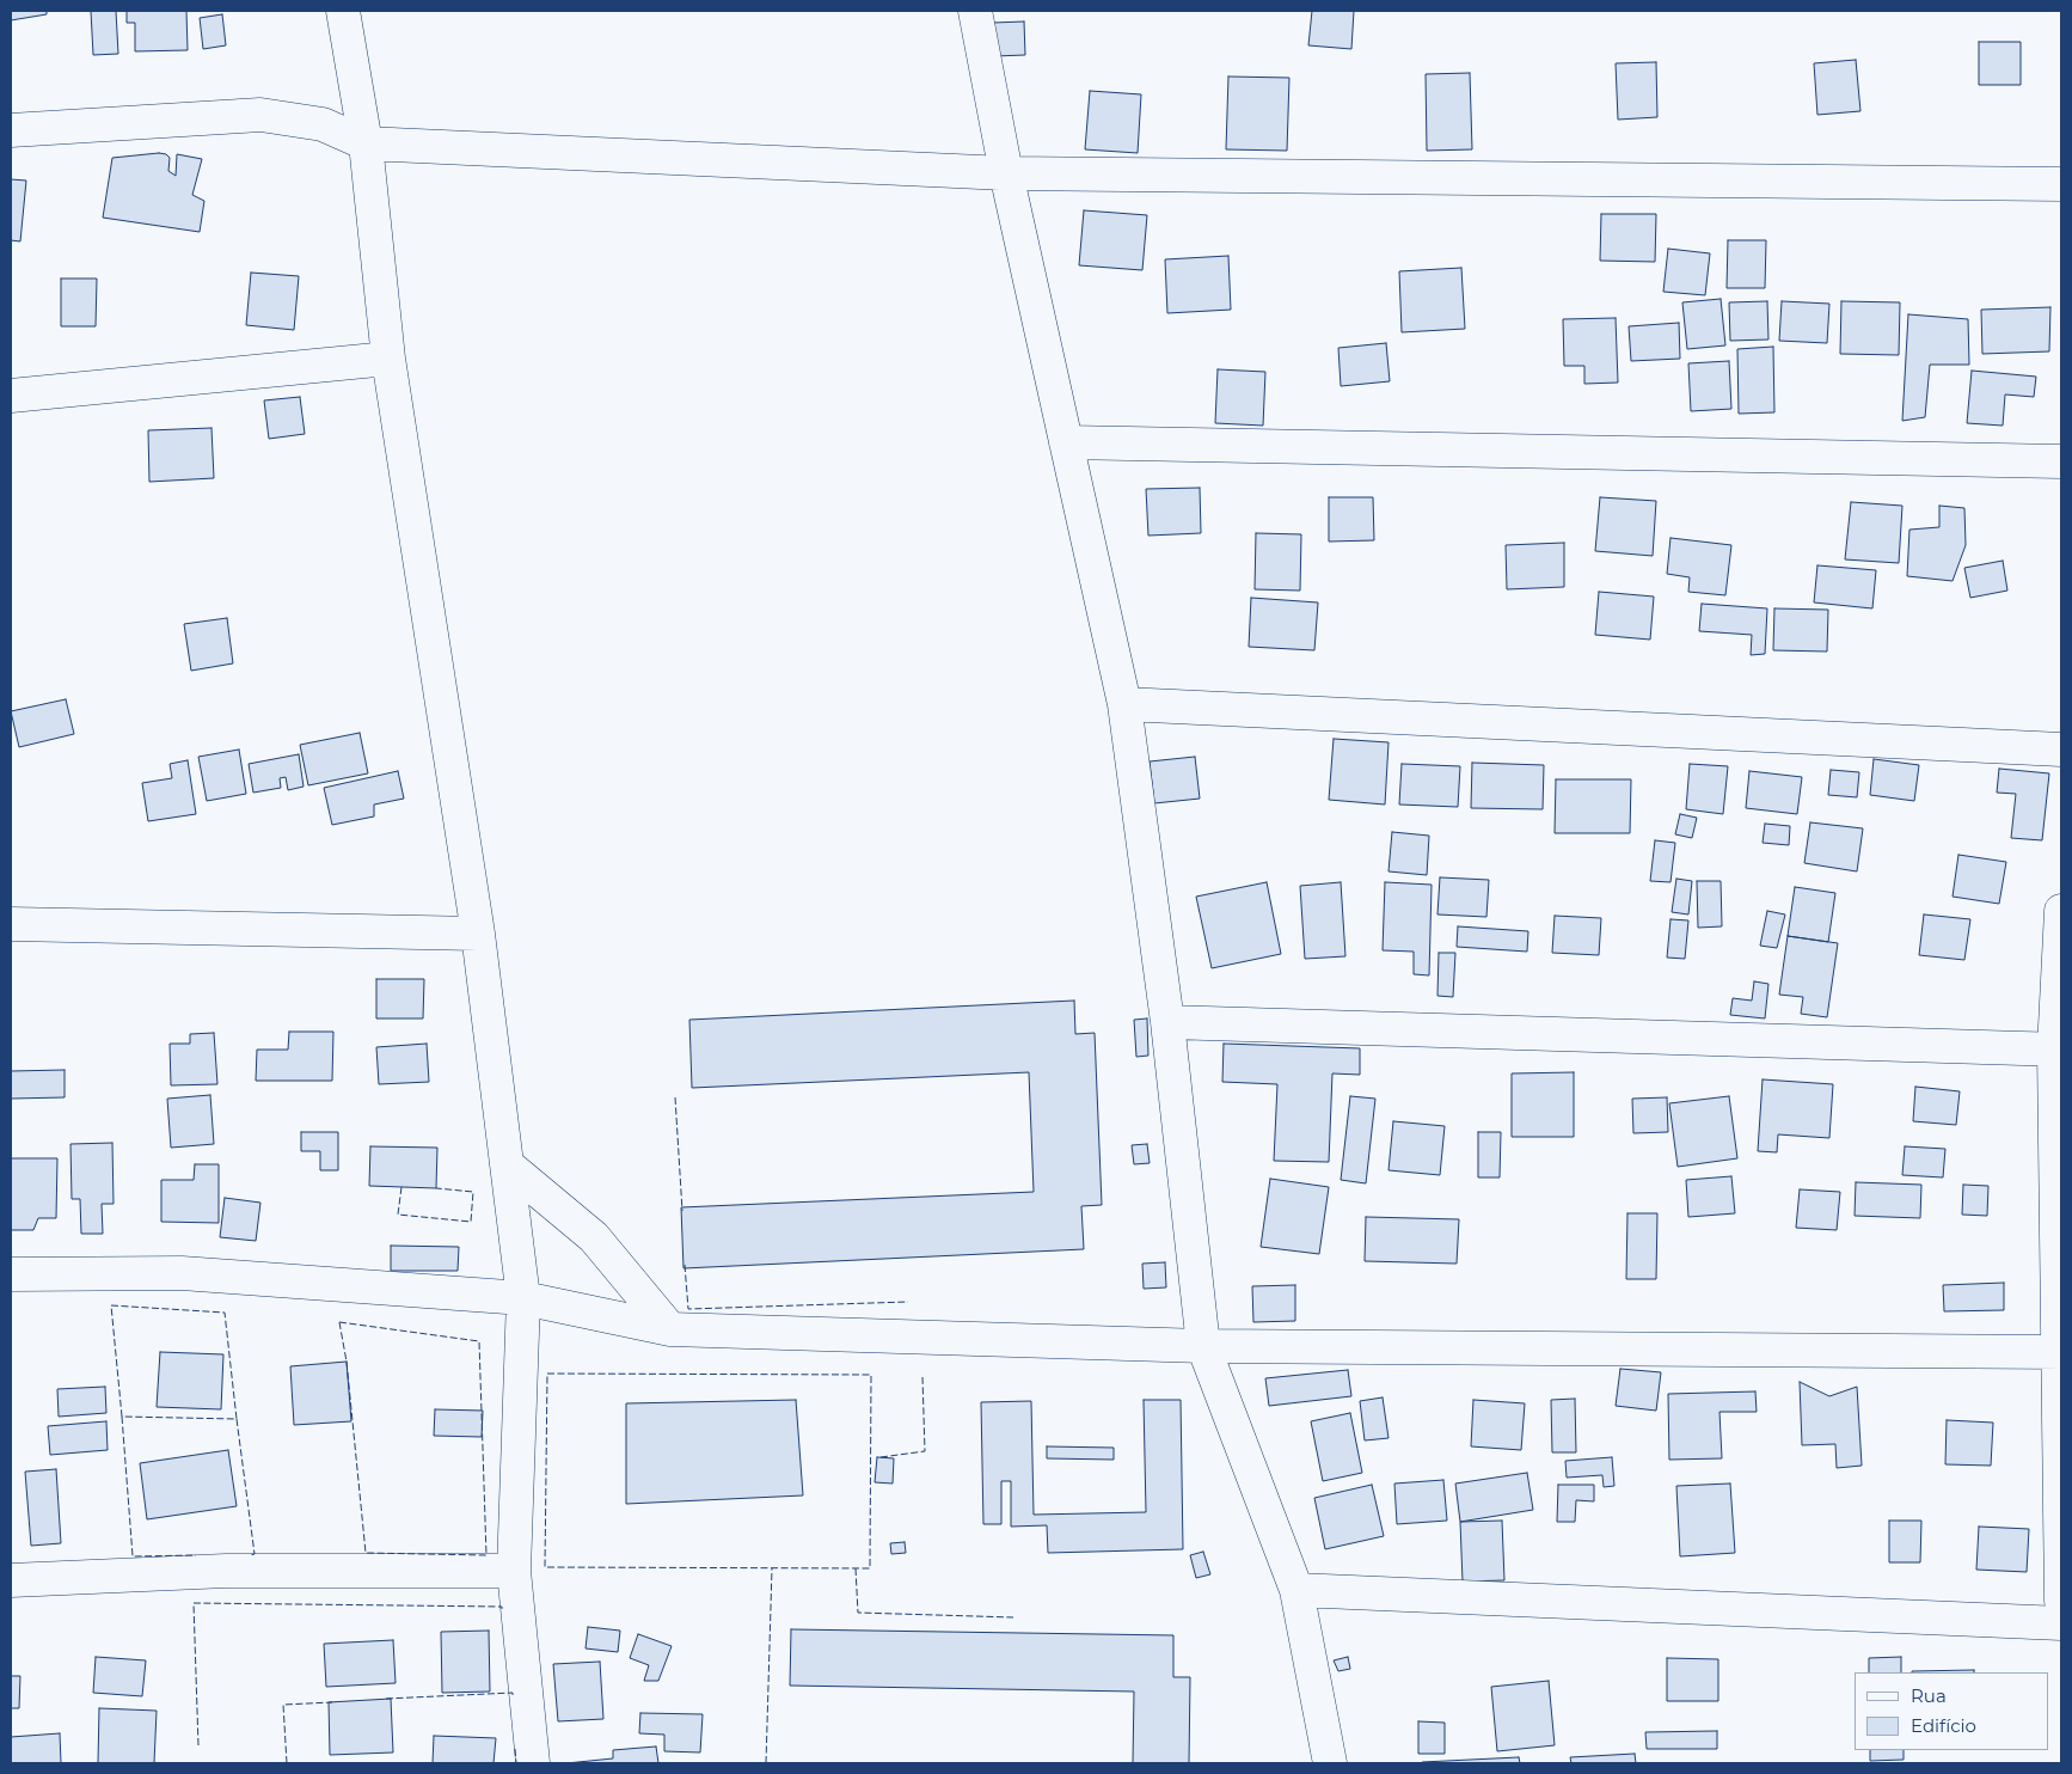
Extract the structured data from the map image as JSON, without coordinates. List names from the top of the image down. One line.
{"legend":["Rua","Edifício"]}
